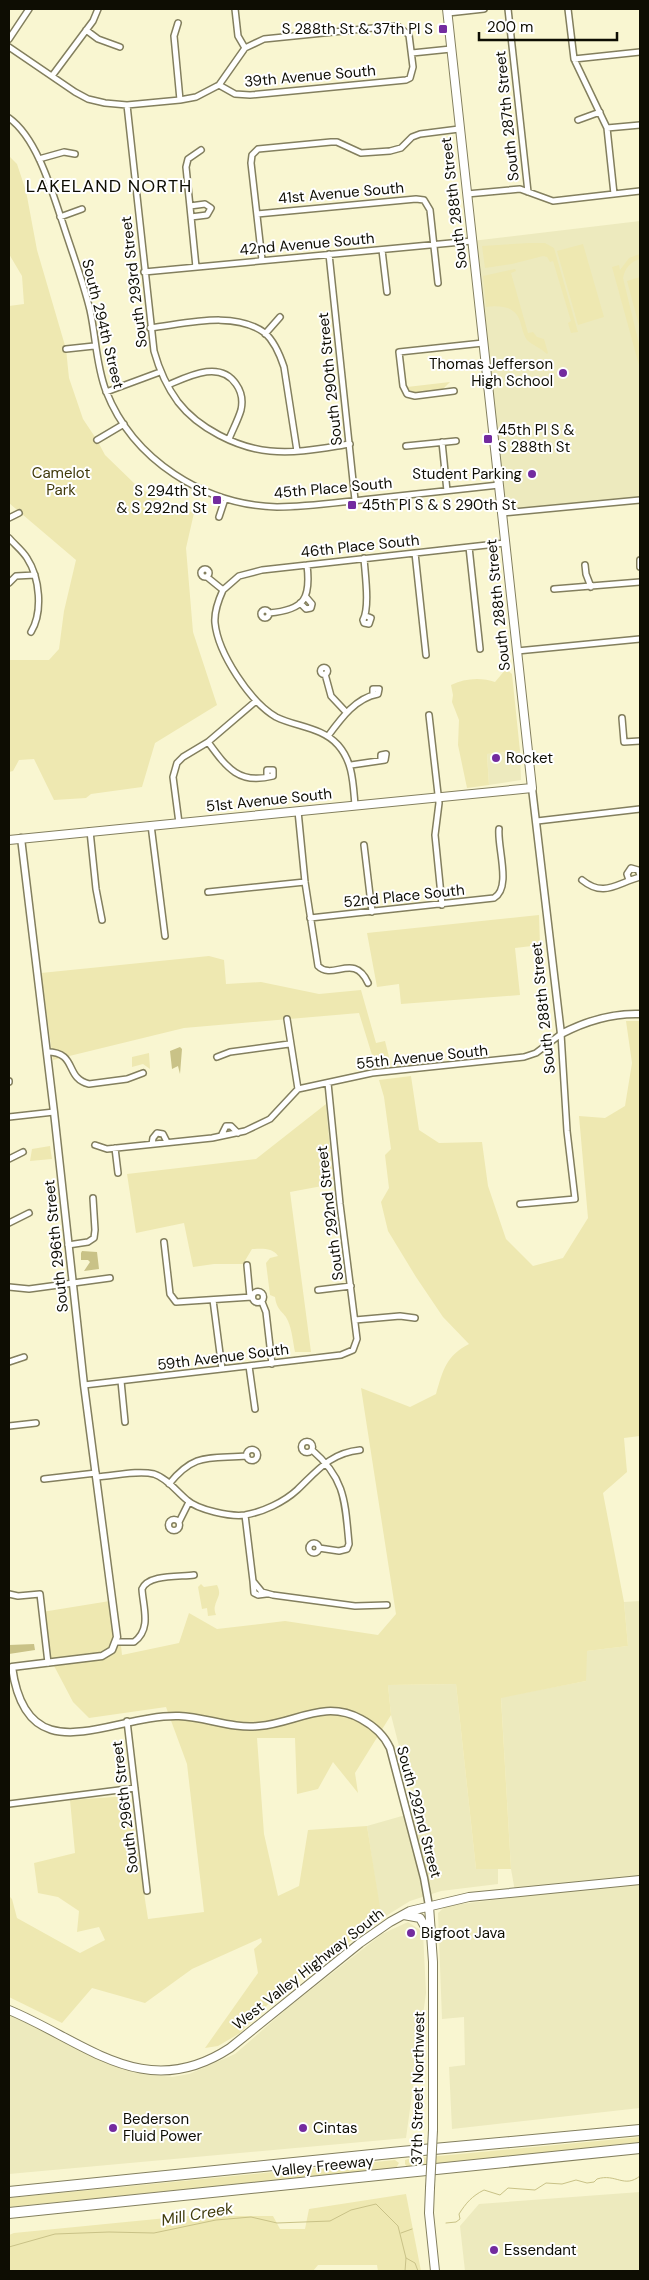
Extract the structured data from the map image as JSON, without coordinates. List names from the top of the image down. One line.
{"streets":{"highway":["Valley Freeway"],"main road":["South 288th Street","51st Avenue South","West Valley Highway South","37th Street Northwest"],"street":["39th Avenue South","South 287th Street","41st Avenue South","42nd Avenue South","South 293rd Street","South 294th Street","South 290th Street","45th Place South","46th Place South","52nd Place South","55th Avenue South","South 292nd Street","South 296th Street","59th Avenue South"]},"crossings":[["41st Avenue South","42nd Avenue South"],["South 288th Street","42nd Avenue South"],["South 288th Street","45th Place South"],["South 288th Street","46th Place South"],["South 288th Street","51st Avenue South"],["South 288th Street","55th Avenue South"],["42nd Avenue South","South 293rd Street"],["42nd Avenue South","South 290th Street"],["South 293rd Street","South 290th Street"],["South 294th Street","45th Place South"],["South 290th Street","45th Place South"],["51st Avenue South","South 296th Street"],["55th Avenue South","South 292nd Street"],["South 292nd Street","South 296th Street"],["South 292nd Street","59th Avenue South"],["South 292nd Street","West Valley Highway South"],["South 292nd Street","37th Street Northwest"],["South 296th Street","59th Avenue South"],["West Valley Highway South","37th Street Northwest"]],"districts":["LAKELAND NORTH"],"water":["Mill Creek"],"parks":["Camelot Park"],"places":{"transit":["S 288th St & 37th Pl S","45th Pl S & S 288th St","S 294th St & S 292nd St","45th Pl S & S 290th St"],"other":["Thomas Jefferson High School","Student Parking","Rocket","Bigfoot Java","Bederson Fluid Power","Cintas","Essendant"]},"scale_bar":"200 m"}
